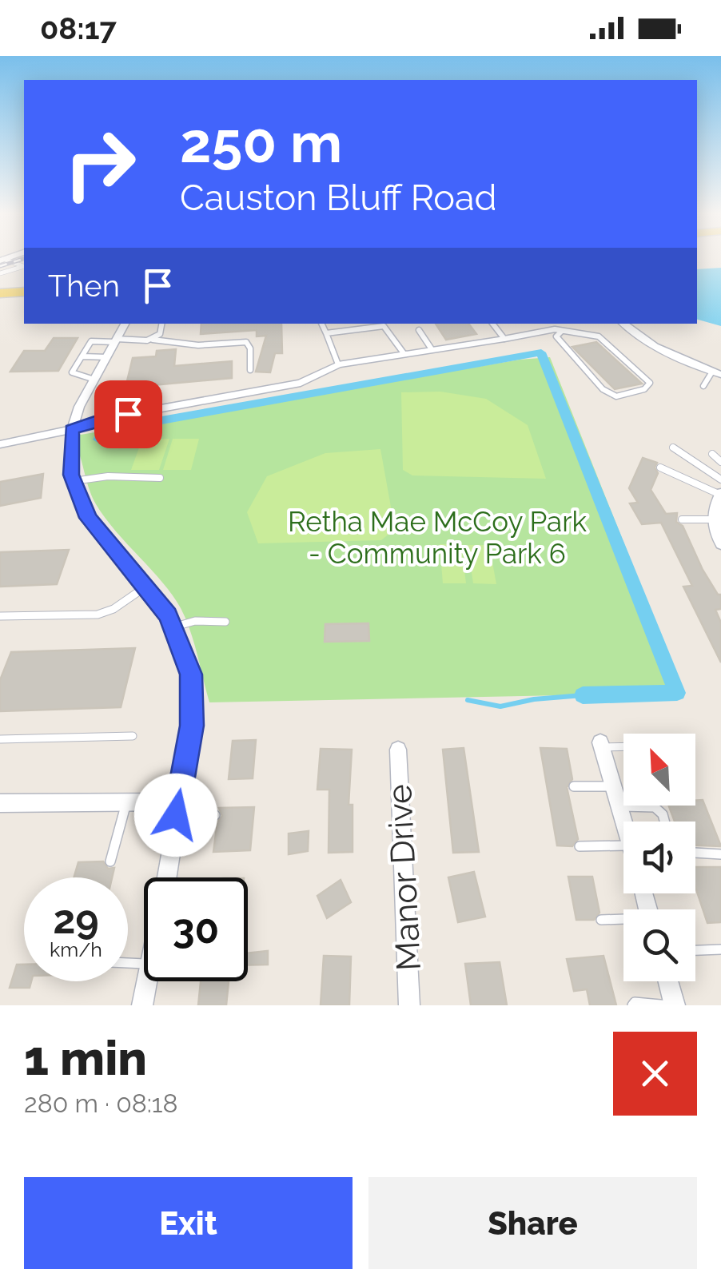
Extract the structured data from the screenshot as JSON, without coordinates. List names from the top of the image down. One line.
{"streets":{"street":["Manor Drive"]},"parks":["Retha Mae McCoy Park - Community Park 6"],"north":"top left","page":{"status":"08:17","turn":["250 m","Causton Bluff Road"],"then":"Then","speed":"29 km/h","limit":"30","heading":["1 min","280 m · 08:18"],"buttons":["Exit","Share"]}}
